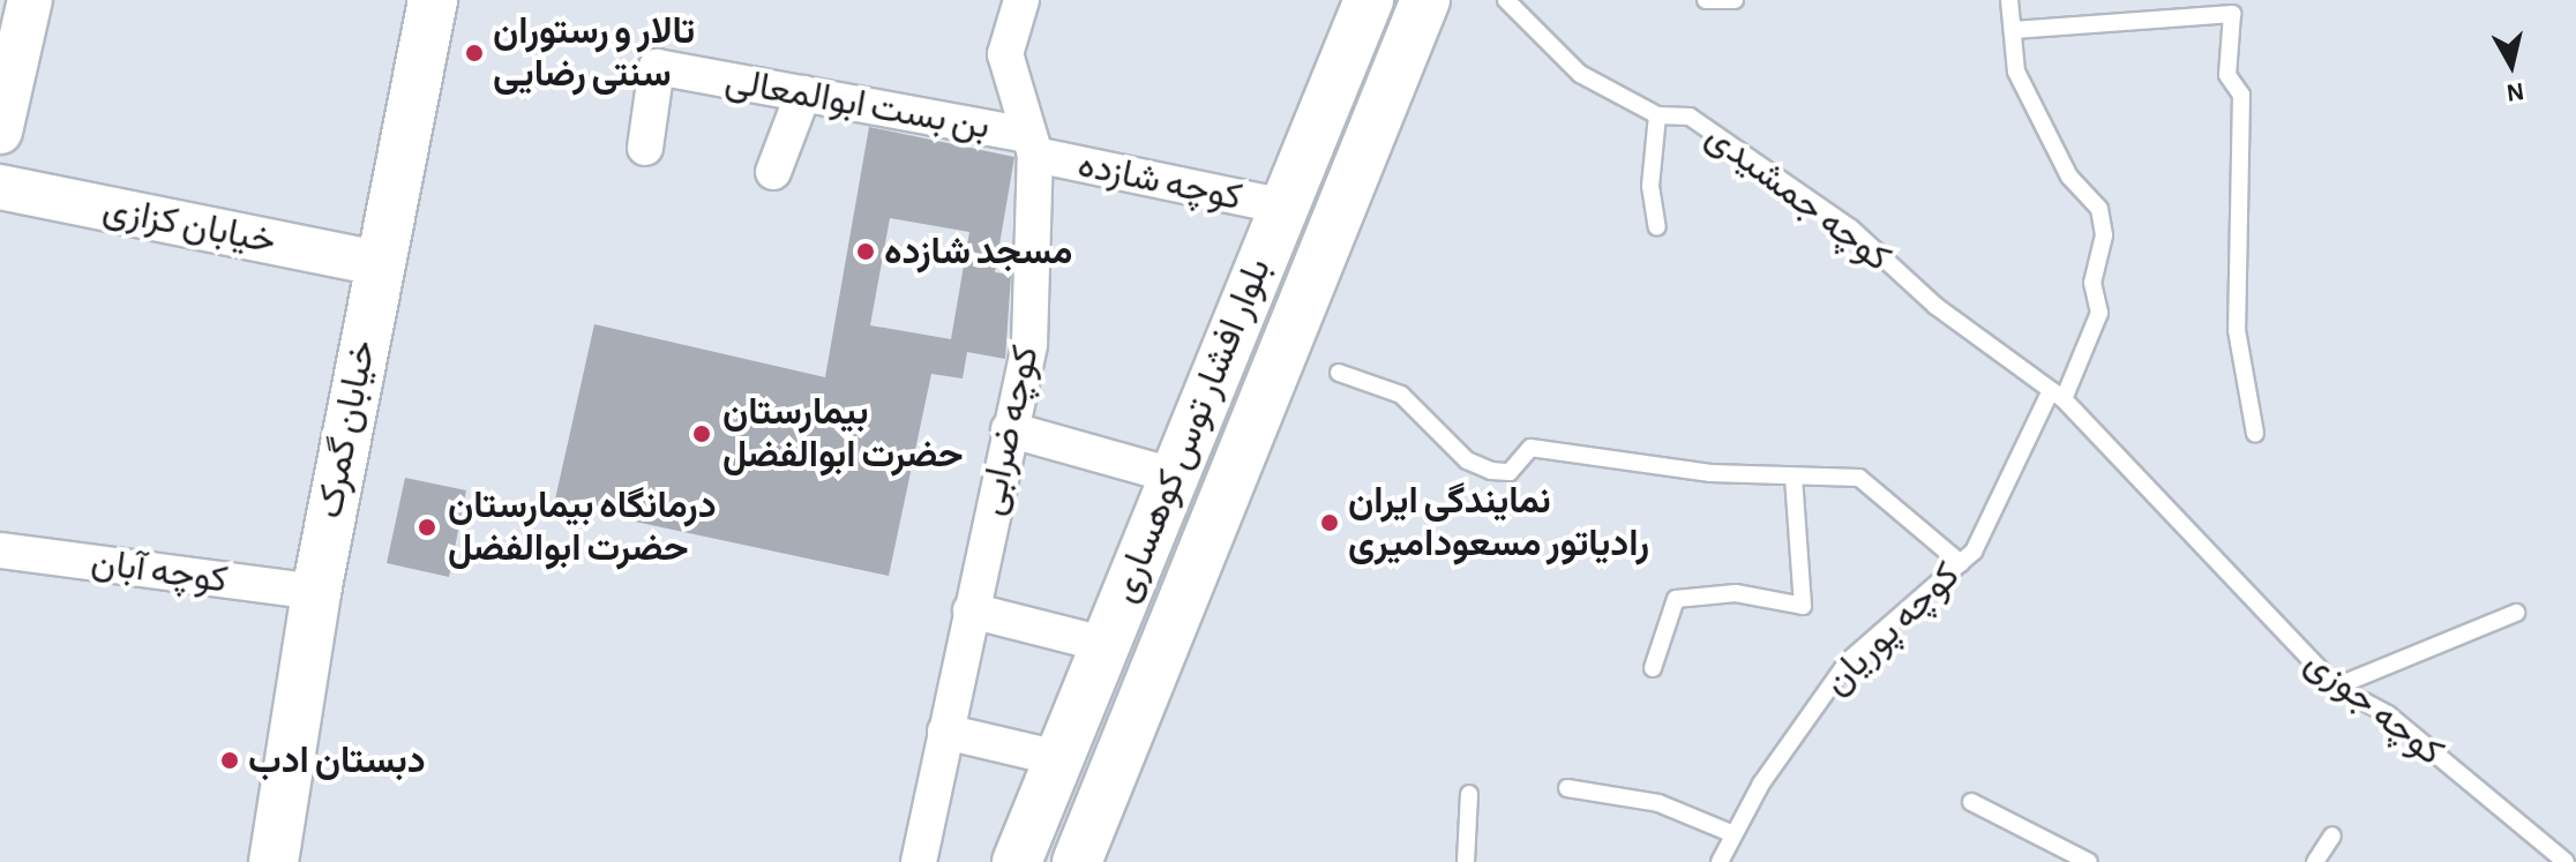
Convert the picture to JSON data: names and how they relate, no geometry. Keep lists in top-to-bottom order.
{
  "streets": {
    "main road": ["خیابان گمرک", "بلوار افشار توس کوهساری"],
    "street": [
      "بن بست ابوالمعالی",
      "کوچه شازده",
      "خیابان کزازی",
      "کوچه ضرابی",
      "کوچه آبان"
    ],
    "lane": ["کوچه جمشیدی", "کوچه پوریان", "کوچه جوزی"]
  },
  "crossings": [
    ["بن بست ابوالمعالی", "کوچه شازده"],
    ["بن بست ابوالمعالی", "کوچه ضرابی"],
    ["کوچه شازده", "کوچه ضرابی"],
    ["کوچه شازده", "بلوار افشار توس کوهساری"],
    ["کوچه جمشیدی", "کوچه پوریان"],
    ["کوچه جمشیدی", "کوچه جوزی"],
    ["خیابان کزازی", "خیابان گمرک"],
    ["خیابان گمرک", "کوچه آبان"]
  ],
  "places": [
    "تالار و رستوران سنتی رضایی",
    "مسجد شازده",
    "بیمارستان حضرت ابوالفضل",
    "نمایندگی ایران رادیاتور مسعودامیری",
    "درمانگاه بیمارستان حضرت ابوالفضل",
    "دبستان ادب"
  ],
  "north": "bottom"
}
